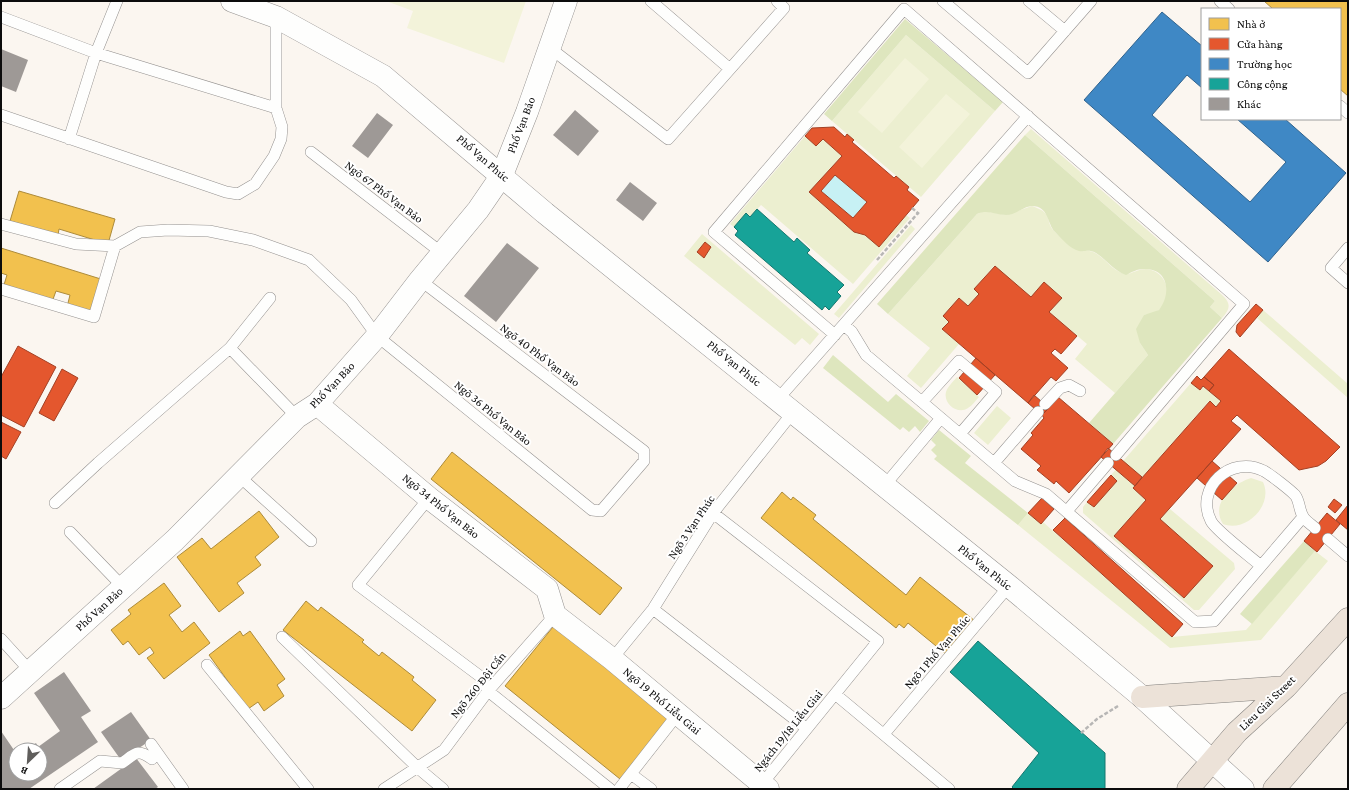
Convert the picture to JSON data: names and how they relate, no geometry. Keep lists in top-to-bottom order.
{
  "streets": {
    "main road": ["Lieu Giai Street"],
    "street": [
      "Phố Vạn Bảo",
      "Phố Vạn Phúc",
      "Ngõ 34 Phố Vạn Bảo",
      "Ngõ 19 Phố Liễu Giai"
    ],
    "lane": [
      "Ngõ 67 Phố Vạn Bảo",
      "Ngõ 40 Phố Vạn Bảo",
      "Ngõ 36 Phố Vạn Bảo",
      "Ngõ 3 Vạn Phúc",
      "Ngõ 1 Phố Vạn Phúc",
      "Ngõ 260 Đội Cấn",
      "Ngách 19/18 Liễu Giai"
    ]
  },
  "crossings": [
    ["Phố Vạn Bảo", "Phố Vạn Phúc"],
    ["Phố Vạn Bảo", "Ngõ 67 Phố Vạn Bảo"],
    ["Phố Vạn Bảo", "Ngõ 40 Phố Vạn Bảo"],
    ["Phố Vạn Bảo", "Ngõ 36 Phố Vạn Bảo"],
    ["Phố Vạn Bảo", "Ngõ 34 Phố Vạn Bảo"],
    ["Phố Vạn Phúc", "Ngõ 3 Vạn Phúc"],
    ["Phố Vạn Phúc", "Ngõ 1 Phố Vạn Phúc"],
    ["Phố Vạn Phúc", "Lieu Giai Street"],
    ["Ngõ 40 Phố Vạn Bảo", "Ngõ 36 Phố Vạn Bảo"],
    ["Ngõ 34 Phố Vạn Bảo", "Ngõ 260 Đội Cấn"],
    ["Ngõ 34 Phố Vạn Bảo", "Ngõ 19 Phố Liễu Giai"],
    ["Ngõ 3 Vạn Phúc", "Ngõ 19 Phố Liễu Giai"],
    ["Ngõ 3 Vạn Phúc", "Ngách 19/18 Liễu Giai"],
    ["Ngõ 260 Đội Cấn", "Ngõ 19 Phố Liễu Giai"],
    ["Ngõ 19 Phố Liễu Giai", "Ngách 19/18 Liễu Giai"]
  ],
  "legend": [
    "Nhà ở",
    "Cửa hàng",
    "Trường học",
    "Công cộng",
    "Khác"
  ],
  "north": "bottom left"
}
